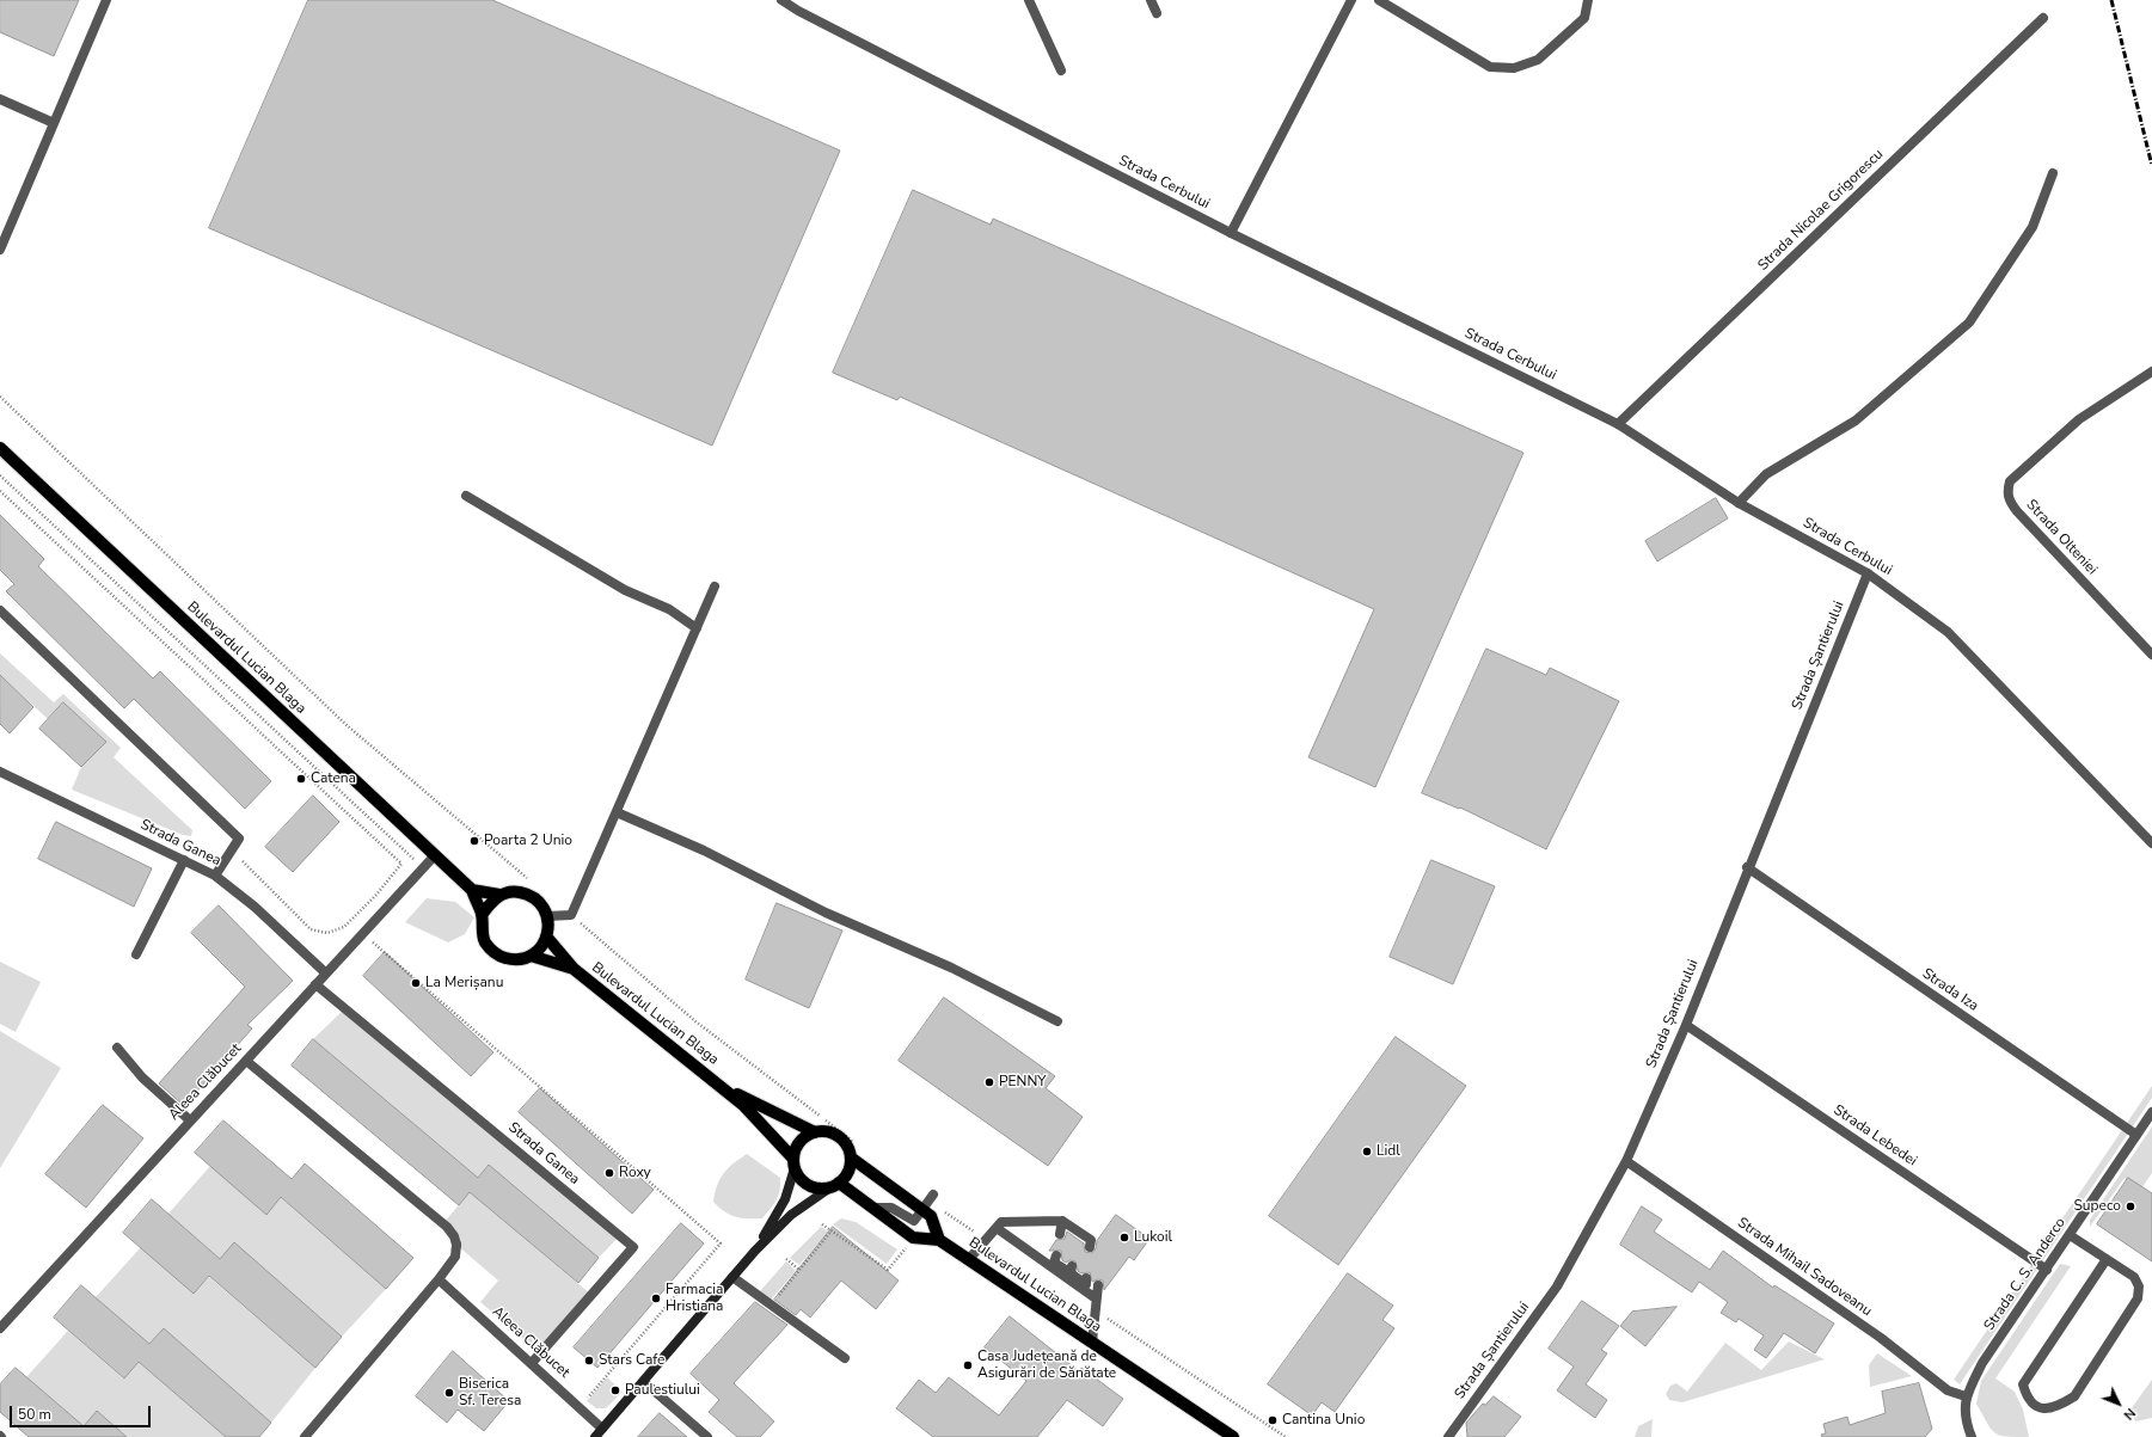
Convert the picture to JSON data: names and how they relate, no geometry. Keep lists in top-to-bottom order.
{
  "streets": {
    "main road": ["Bulevardul Lucian Blaga"],
    "street": [
      "Strada Cerbului",
      "Strada Nicolae Grigorescu",
      "Strada Olteniei",
      "Strada Șantierului",
      "Strada Ganea",
      "Strada Iza",
      "Aleea Clăbucet",
      "Strada Lebedei",
      "Strada Mihail Sadoveanu",
      "Strada C. S. Anderco"
    ]
  },
  "crossings": [
    ["Strada Cerbului", "Strada Nicolae Grigorescu"],
    ["Strada Cerbului", "Strada Șantierului"],
    ["Strada Șantierului", "Strada Iza"],
    ["Strada Șantierului", "Strada Lebedei"],
    ["Strada Șantierului", "Strada Mihail Sadoveanu"],
    ["Bulevardul Lucian Blaga", "Aleea Clăbucet"],
    ["Strada Ganea", "Aleea Clăbucet"],
    ["Strada Iza", "Strada C. S. Anderco"],
    ["Strada Lebedei", "Strada C. S. Anderco"],
    ["Strada Mihail Sadoveanu", "Strada C. S. Anderco"]
  ],
  "places": [
    "Catena",
    "Poarta 2 Unio",
    "La Merișanu",
    "PENNY",
    "Lidl",
    "Roxy",
    "Supeco",
    "Lukoil",
    "Farmacia Hristiana",
    "Stars Cafe",
    "Casa Județeană de Asigurări de Sănătate",
    "Paulestiului",
    "Biserica Sf. Teresa",
    "Cantina Unio"
  ],
  "scale_bar": "50 m",
  "north": "bottom right"
}
